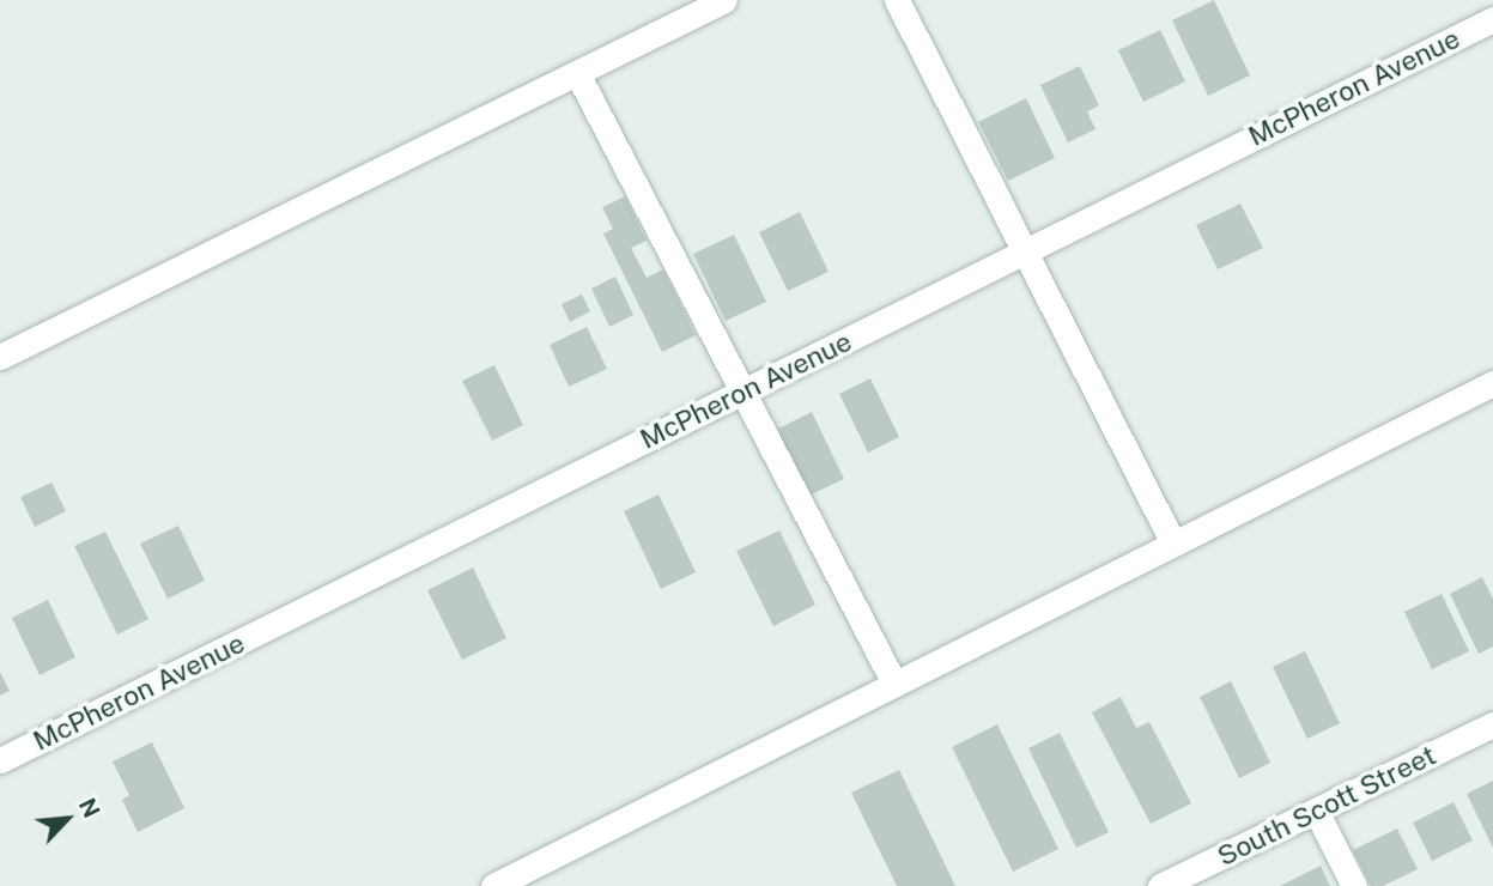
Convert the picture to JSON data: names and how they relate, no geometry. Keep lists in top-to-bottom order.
{
  "streets": {
    "street": ["McPheron Avenue", "South Scott Street"]
  },
  "north": "top right"
}
